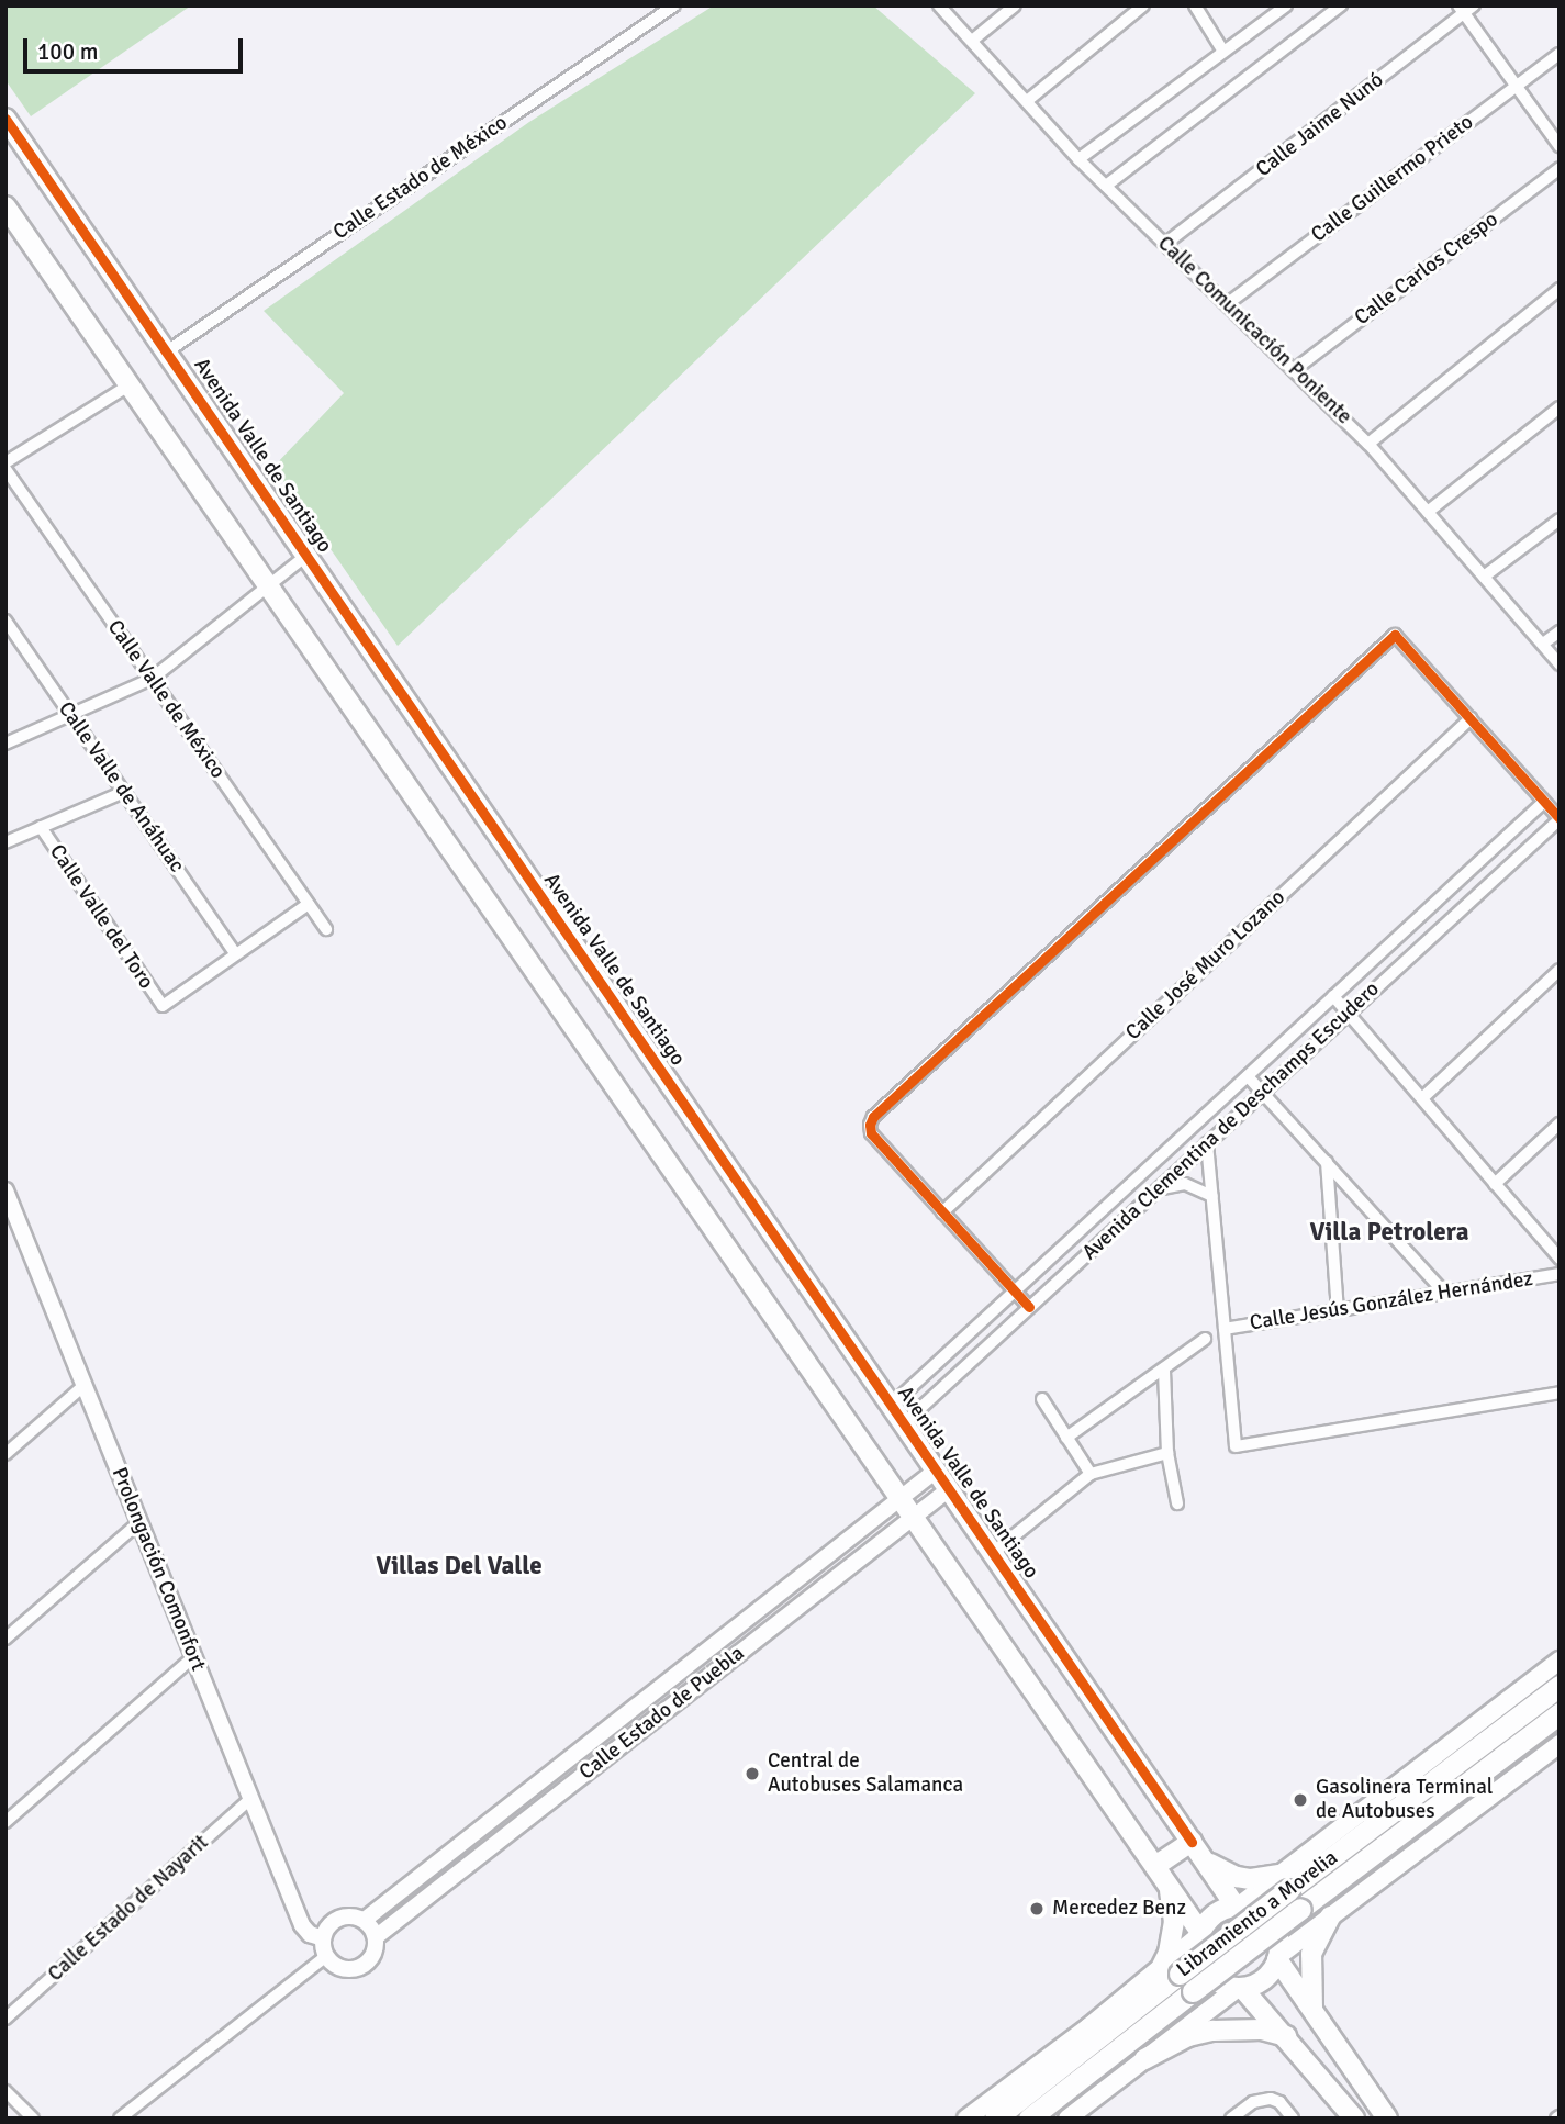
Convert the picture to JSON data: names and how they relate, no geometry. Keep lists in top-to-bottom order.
{
  "streets": {
    "highway": ["Libramiento a Morelia"],
    "main road": ["Avenida Valle de Santiago"],
    "street": [
      "Calle Jaime Nunó",
      "Calle Estado de México",
      "Calle Guillermo Prieto",
      "Calle Carlos Crespo",
      "Calle Comunicación Poniente",
      "Calle Valle de México",
      "Calle Valle de Anáhuac",
      "Calle Valle del Toro",
      "Calle José Muro Lozano",
      "Avenida Clementina de Deschamps Escudero",
      "Calle Jesús González Hernández",
      "Prolongación Comonfort",
      "Calle Estado de Puebla",
      "Calle Estado de Nayarit"
    ]
  },
  "crossings": [
    ["Calle Jaime Nunó", "Calle Comunicación Poniente"],
    ["Calle Estado de México", "Avenida Valle de Santiago"],
    ["Calle Guillermo Prieto", "Calle Comunicación Poniente"],
    ["Calle Carlos Crespo", "Calle Comunicación Poniente"],
    ["Avenida Valle de Santiago", "Avenida Clementina de Deschamps Escudero"],
    ["Avenida Valle de Santiago", "Calle Estado de Puebla"],
    ["Calle Valle de Anáhuac", "Calle Valle del Toro"],
    ["Prolongación Comonfort", "Calle Estado de Puebla"],
    ["Prolongación Comonfort", "Calle Estado de Nayarit"]
  ],
  "districts": ["Villa Petrolera", "Villas Del Valle"],
  "places": ["Central de Autobuses Salamanca", "Gasolinera Terminal de Autobuses", "Mercedez Benz"],
  "scale_bar": "100 m"
}
